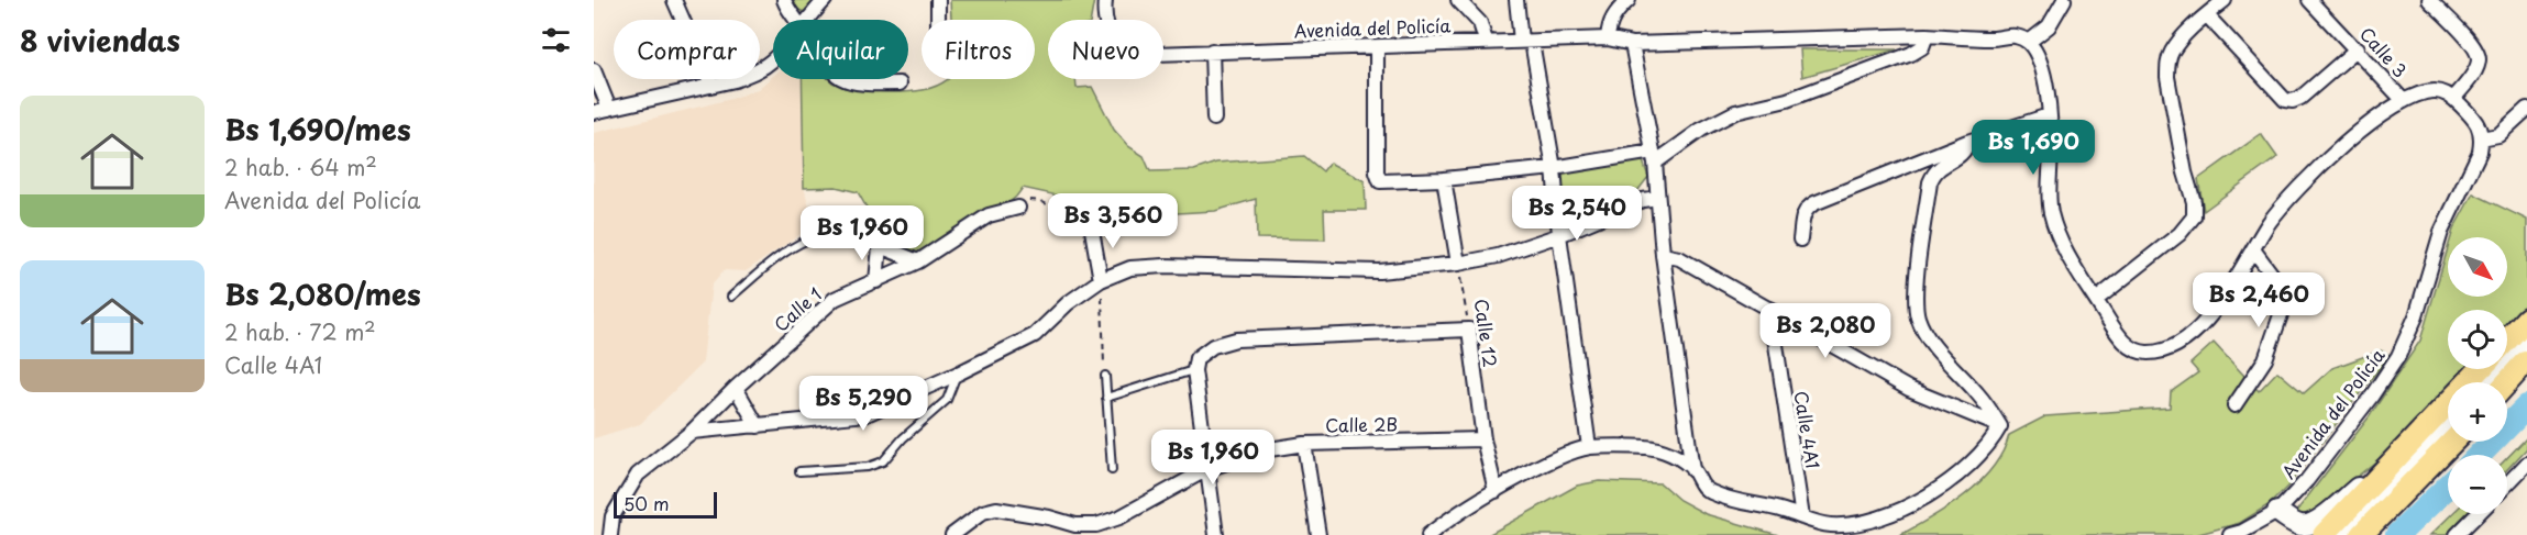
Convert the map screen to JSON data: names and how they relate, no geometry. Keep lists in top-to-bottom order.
{
  "streets": {
    "street": [
      "Avenida del Policía",
      "Calle 3",
      "Calle 1",
      "Calle 12",
      "Calle 2B",
      "Calle 4A1"
    ]
  },
  "crossings": [
    ["Calle 12", "Calle 2B"]
  ],
  "scale_bar": "50 m",
  "north": "bottom right",
  "page": {
    "heading": "8 viviendas",
    "chip": [
      "Comprar",
      "Alquilar",
      "Filtros",
      "Nuevo"
    ],
    "list": [
      {
        "name": "Bs 1,690/mes",
        "note": "2 hab. · 64 m² · Avenida del Policía"
      },
      {
        "name": "Bs 2,080/mes",
        "note": "2 hab. · 72 m² · Calle 4A1"
      }
    ],
    "price": [
      "Bs 1,690",
      "Bs 2,540",
      "Bs 3,560",
      "Bs 1,960",
      "Bs 2,460",
      "Bs 2,080",
      "Bs 5,290",
      "Bs 1,960"
    ],
    "map_buttons": ["+", "−"],
    "scale": "50 m"
  }
}
